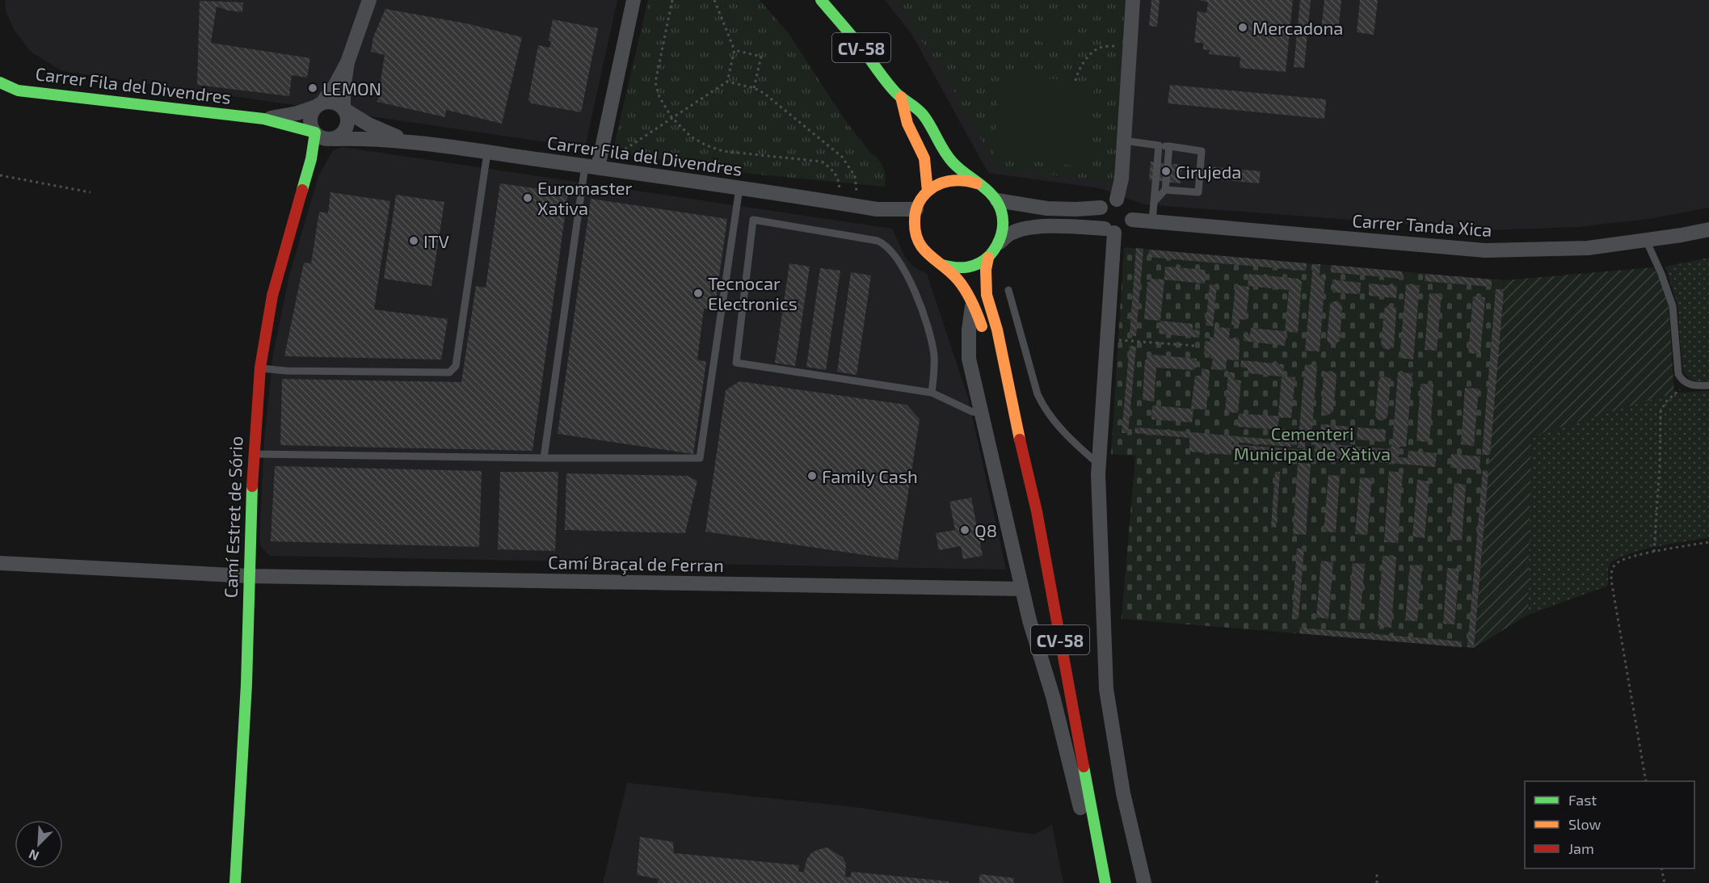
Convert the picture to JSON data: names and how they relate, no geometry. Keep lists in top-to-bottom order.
{
  "streets": {
    "main road": ["CV-58", "Carrer Fila del Divendres", "Camí Estret de Sório"],
    "street": ["Carrer Tanda Xica", "Camí Braçal de Ferran"]
  },
  "crossings": [
    ["CV-58", "Carrer Fila del Divendres"],
    ["Carrer Fila del Divendres", "Camí Estret de Sório"],
    ["Camí Estret de Sório", "Camí Braçal de Ferran"]
  ],
  "parks": ["Cementeri Municipal de Xàtiva"],
  "places": [
    "Mercadona",
    "LEMON",
    "Cirujeda",
    "Euromaster Xativa",
    "ITV",
    "Tecnocar Electronics",
    "Family Cash",
    "Q8"
  ],
  "legend": ["Fast", "Slow", "Jam"],
  "north": "bottom left"
}
